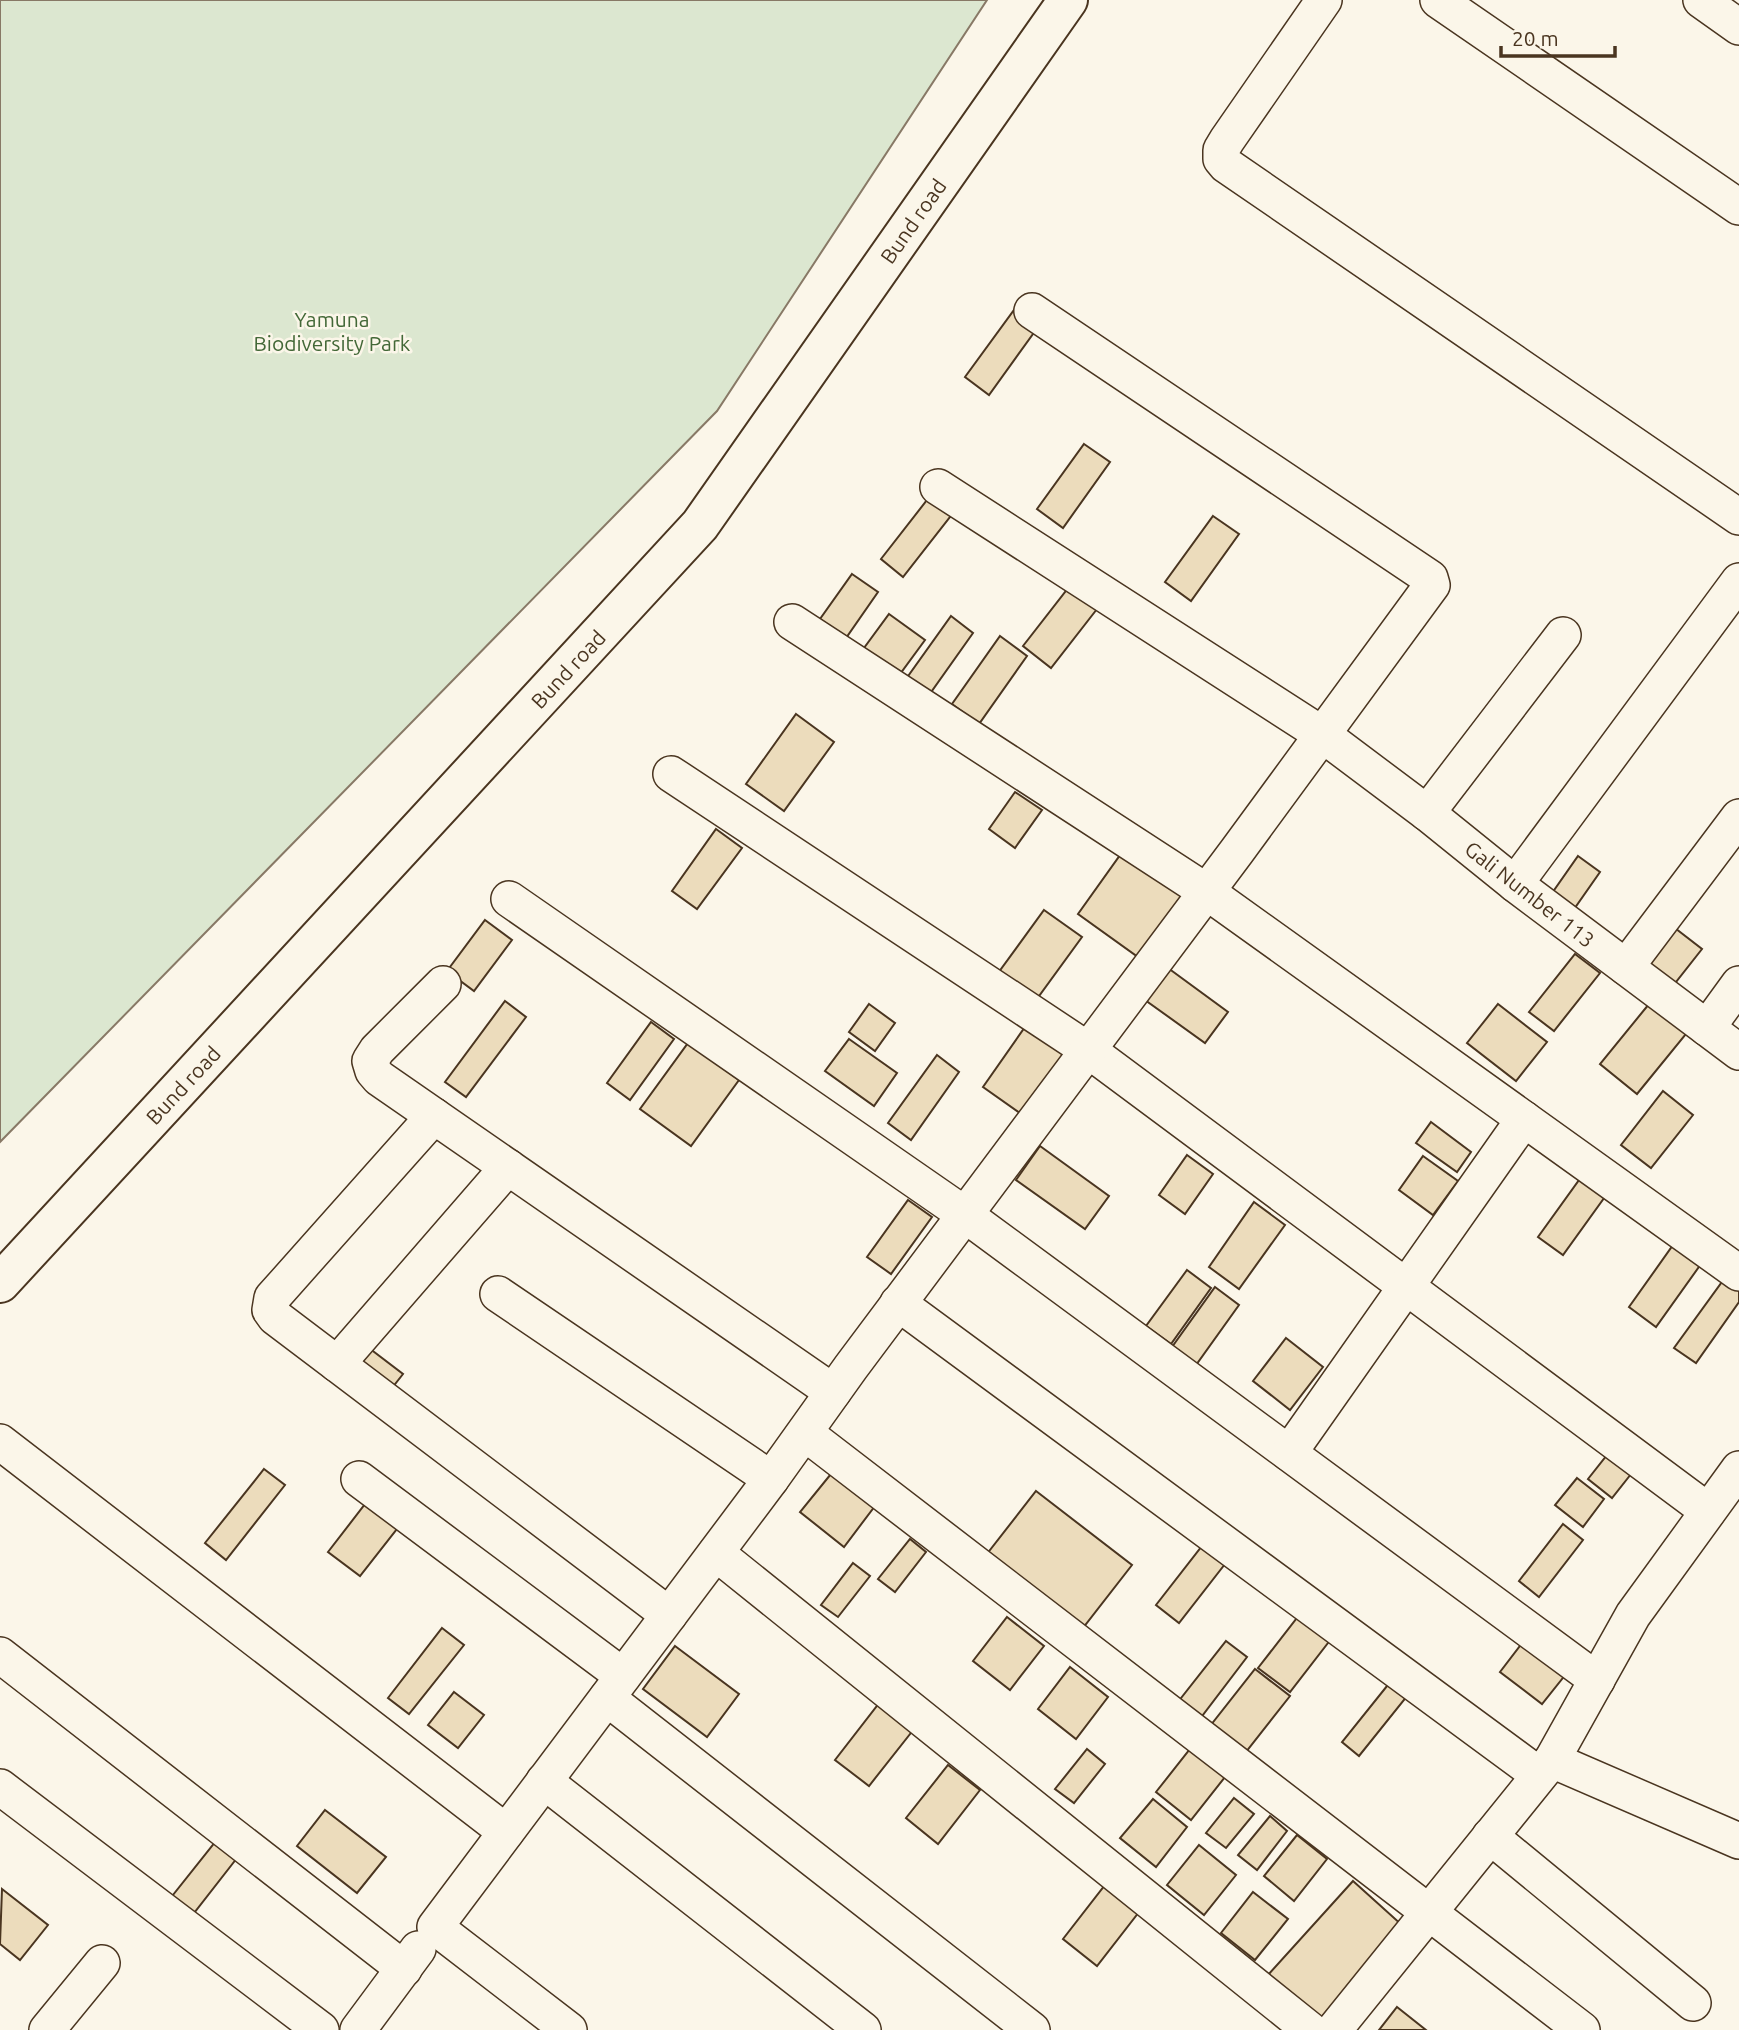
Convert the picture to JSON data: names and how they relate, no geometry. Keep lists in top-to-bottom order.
{
  "streets": {
    "street": ["Bund road", "Gali Number 113"]
  },
  "parks": ["Yamuna Biodiversity Park"],
  "scale_bar": "20 m"
}
